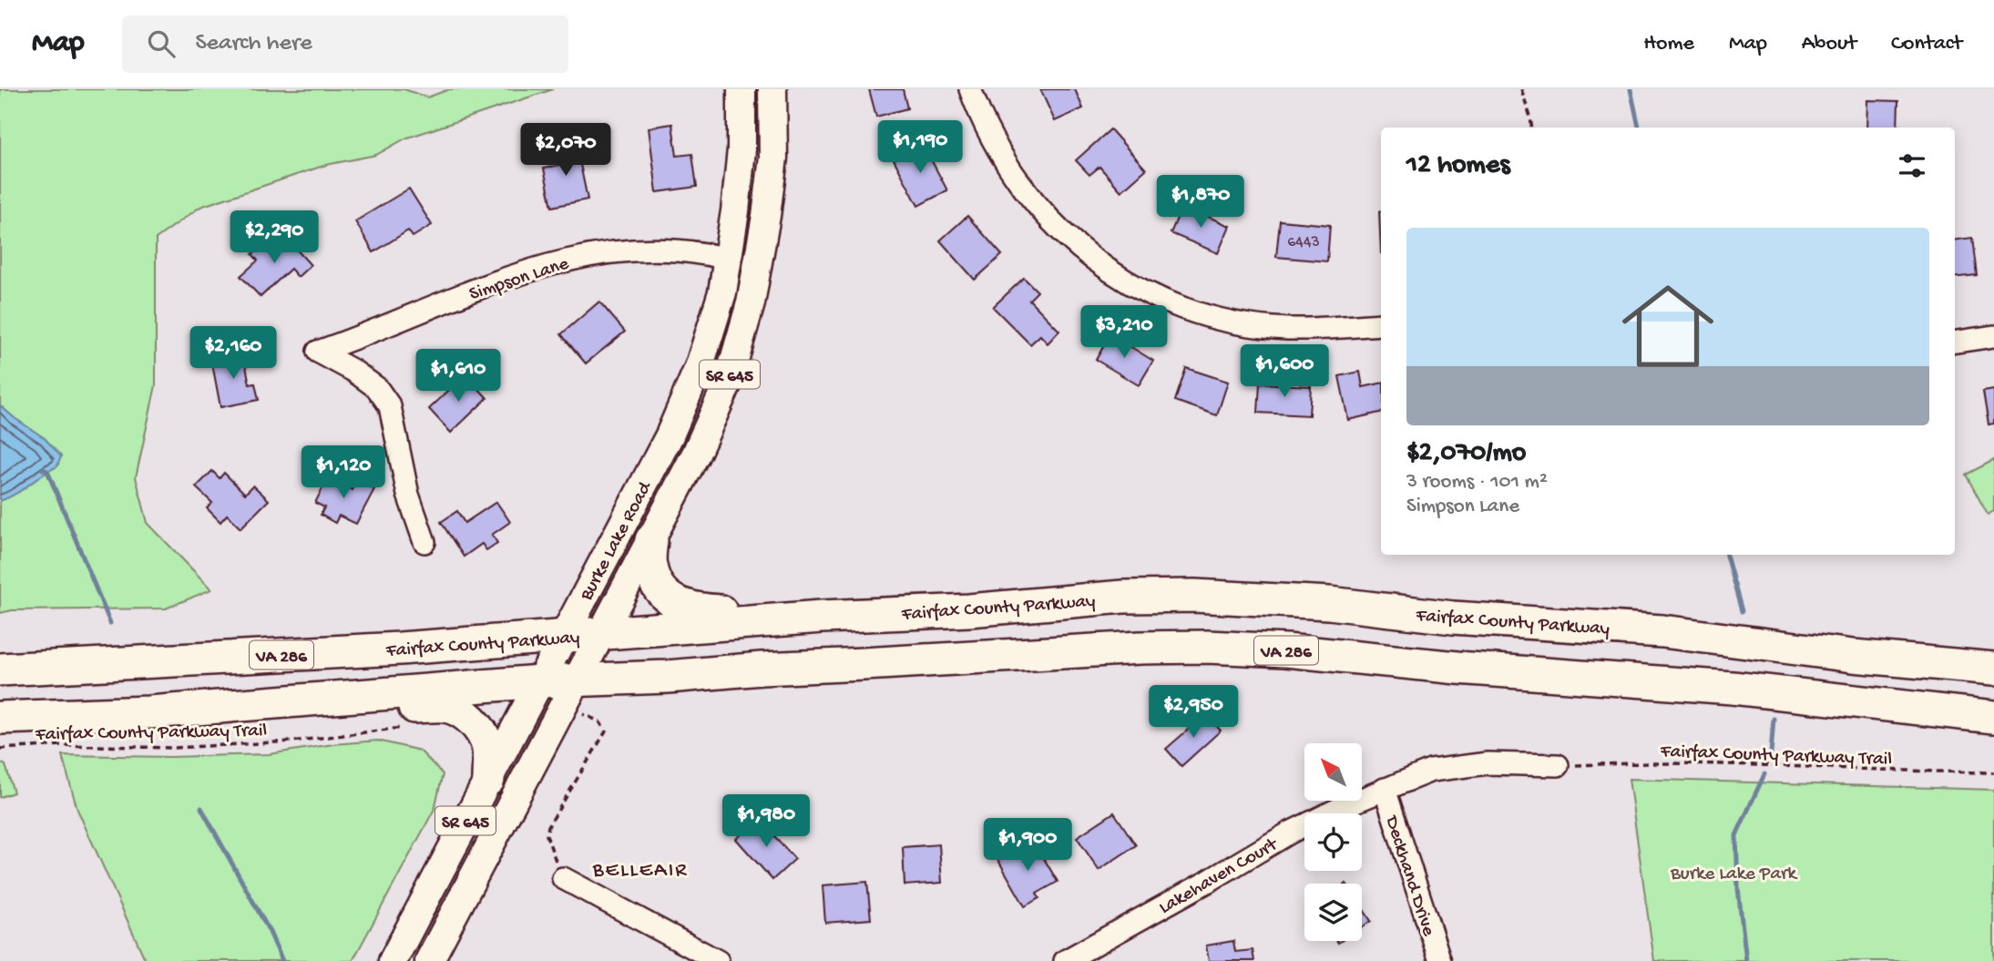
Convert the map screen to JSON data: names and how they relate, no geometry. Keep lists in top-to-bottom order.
{
  "streets": {
    "highway": ["Fairfax County Parkway", "VA 286"],
    "main road": ["SR 645", "Burke Lake Road"],
    "street": ["Simpson Lane", "Lakehaven Court", "Deckhand Drive"],
    "path": ["Fairfax County Parkway Trail"]
  },
  "crossings": [
    ["Simpson Lane", "Burke Lake Road"],
    ["Burke Lake Road", "Fairfax County Parkway"],
    ["Burke Lake Road", "VA 286"],
    ["Fairfax County Parkway Trail", "Lakehaven Court"],
    ["Lakehaven Court", "Deckhand Drive"]
  ],
  "districts": ["BELLEAIR"],
  "parks": ["Burke Lake Park"],
  "house_numbers": ["6443"],
  "north": "top left",
  "page": {
    "header": "Map",
    "search": "Search here",
    "nav": [
      "Home",
      "Map",
      "About",
      "Contact"
    ],
    "price": [
      "$1,190",
      "$2,070",
      "$1,870",
      "$2,290",
      "$3,210",
      "$2,160",
      "$1,600",
      "$1,610",
      "$1,120",
      "$2,950",
      "$1,980",
      "$1,900"
    ],
    "heading": "12 homes",
    "list": [
      {
        "name": "$2,070/mo",
        "note": "3 rooms · 101 m² · Simpson Lane"
      }
    ]
  }
}
